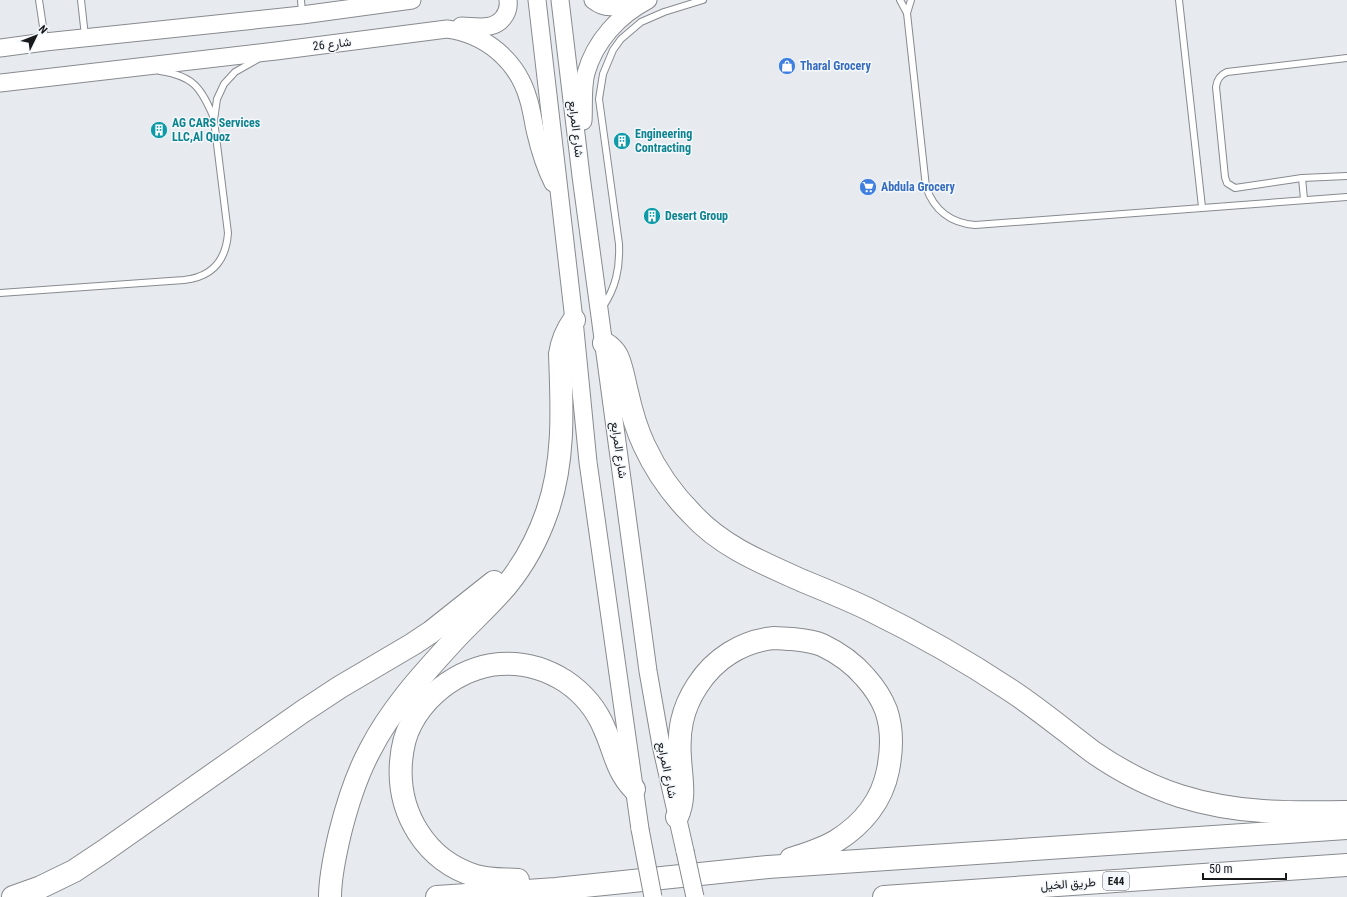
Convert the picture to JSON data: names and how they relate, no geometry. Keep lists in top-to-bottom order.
{
  "streets": {
    "highway": ["E44", "طريق الخيل"],
    "main road": ["شارع 26", "شارع المرابع"]
  },
  "crossings": [
    ["شارع 26", "شارع المرابع"]
  ],
  "places": {
    "shop": ["Tharal Grocery"],
    "building": ["AG CARS Services LLC,Al Quoz", "Engineering Contracting", "Desert Group"],
    "supermarket": ["Abdula Grocery"]
  },
  "scale_bar": "50 m",
  "north": "top right"
}
